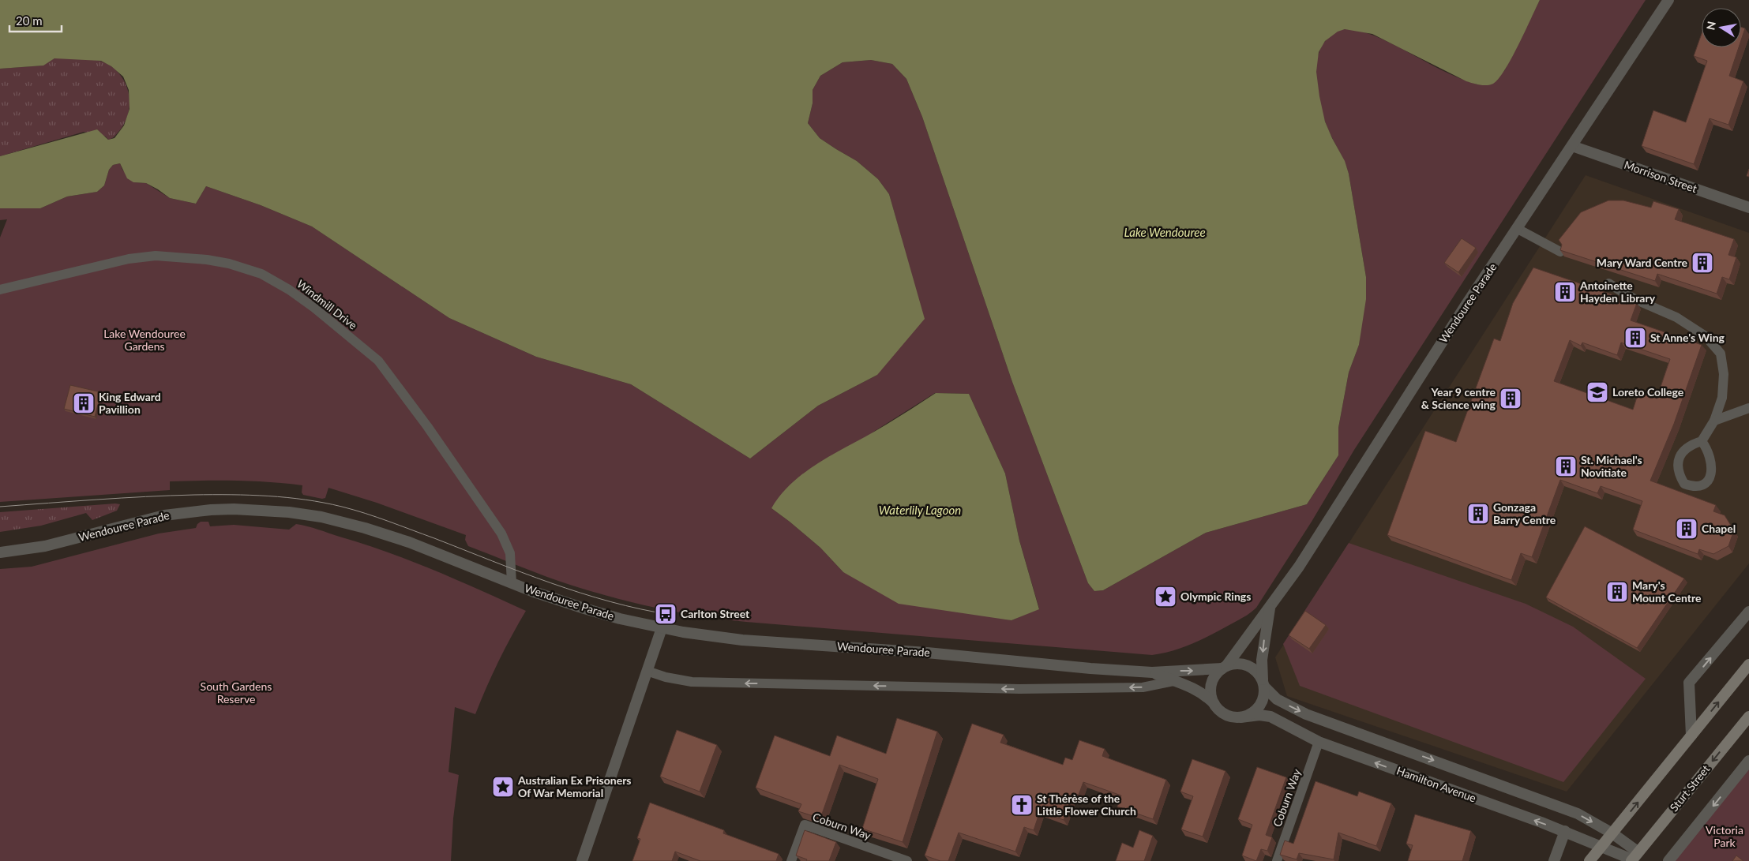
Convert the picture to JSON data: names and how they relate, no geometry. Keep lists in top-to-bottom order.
{
  "streets": {
    "main road": ["Sturt Street"],
    "street": ["Morrison Street", "Wendouree Parade", "Hamilton Avenue"],
    "lane": ["Windmill Drive", "Coburn Way"]
  },
  "crossings": [
    ["Morrison Street", "Wendouree Parade"],
    ["Wendouree Parade", "Windmill Drive"],
    ["Wendouree Parade", "Hamilton Avenue"],
    ["Hamilton Avenue", "Sturt Street"],
    ["Hamilton Avenue", "Coburn Way"]
  ],
  "water": ["Lake Wendouree", "Waterlily Lagoon"],
  "parks": ["Lake Wendouree Gardens", "South Gardens Reserve", "Victoria Park"],
  "places": {
    "building": [
      "Mary Ward Centre",
      "Antoinette Hayden Library",
      "St Anne's Wing",
      "Year 9 centre & Science wing",
      "King Edward Pavillion",
      "St. Michael's Novitiate",
      "Gonzaga Barry Centre",
      "Chapel",
      "Mary's Mount Centre"
    ],
    "school or university": ["Loreto College"],
    "place": ["Olympic Rings", "Australian Ex Prisoners Of War Memorial"],
    "bus stop": ["Carlton Street"],
    "church": ["St Thérèse of the Little Flower Church"]
  },
  "scale_bar": "20 m",
  "north": "left"
}
